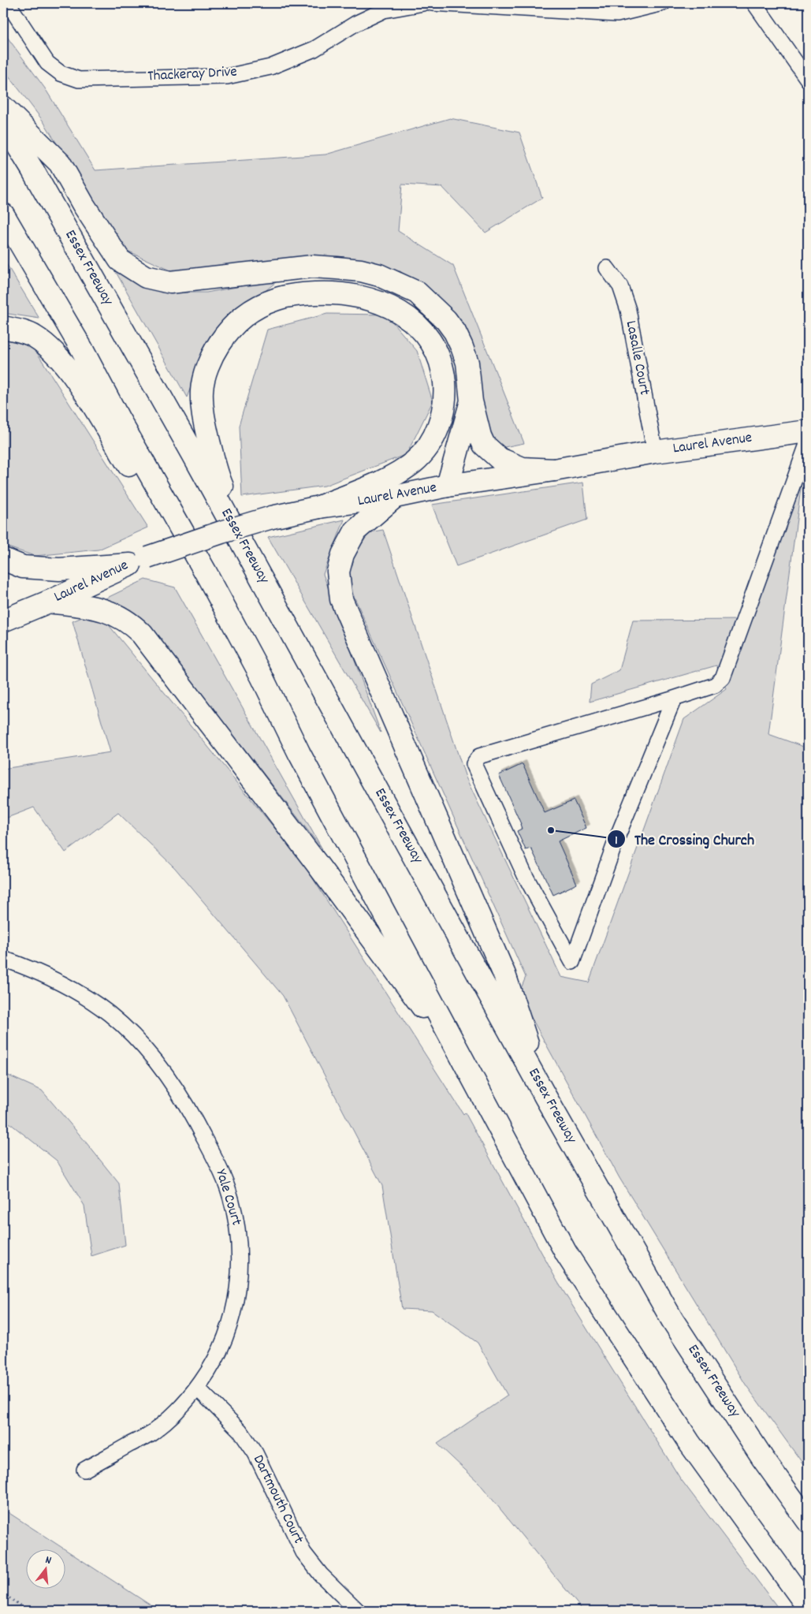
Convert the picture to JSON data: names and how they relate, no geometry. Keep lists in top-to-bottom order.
{
  "streets": {
    "main road": ["Essex Freeway", "Laurel Avenue"],
    "street": [
      "Thackeray Drive",
      "Lasalle Court",
      "Yale Court",
      "Dartmouth Court"
    ]
  },
  "crossings": [
    ["Lasalle Court", "Laurel Avenue"],
    ["Yale Court", "Dartmouth Court"]
  ],
  "places": ["The Crossing Church"],
  "north": "top"
}
